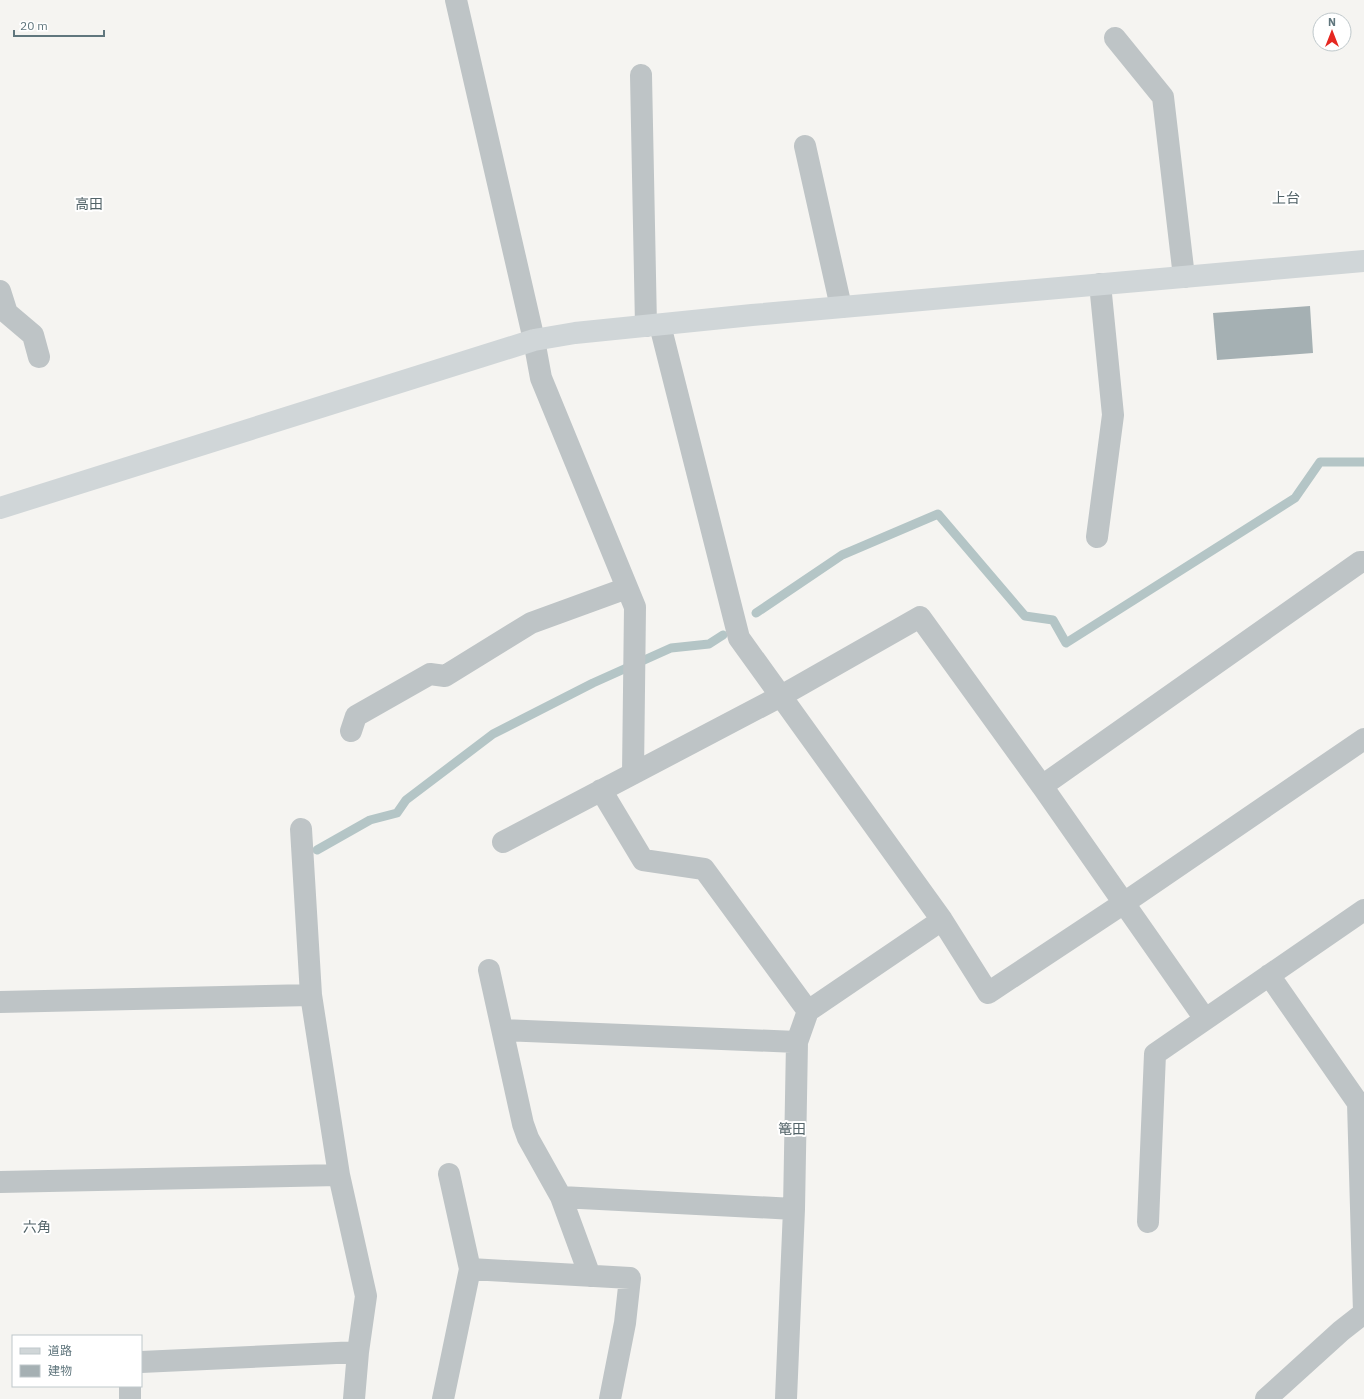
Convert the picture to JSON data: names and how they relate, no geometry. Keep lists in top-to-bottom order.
{
  "districts": [
    "上台",
    "高田",
    "篭田",
    "六角"
  ],
  "legend": ["道路", "建物"],
  "scale_bar": "20 m",
  "north": "top"
}
